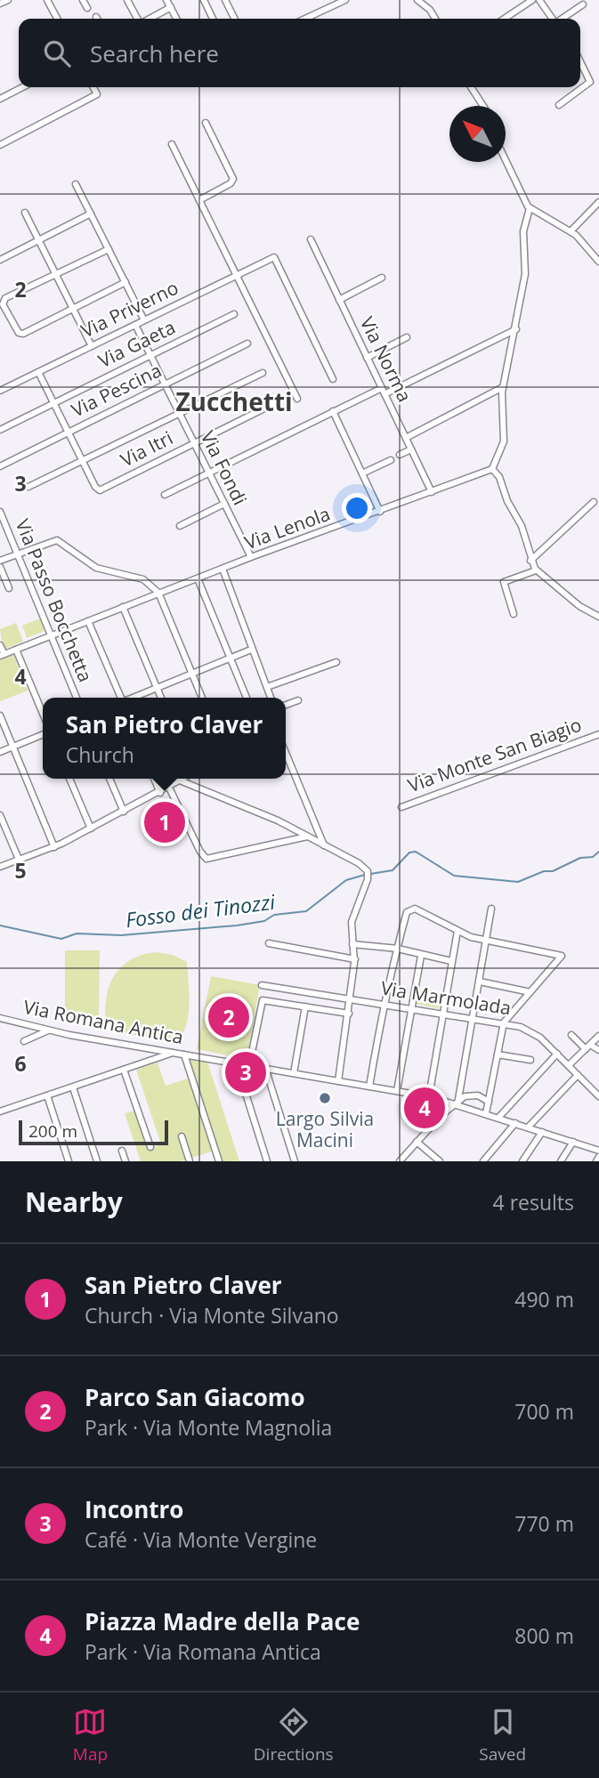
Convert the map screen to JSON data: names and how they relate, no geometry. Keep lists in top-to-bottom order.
{
  "streets": {
    "street": [
      "Via Priverno",
      "Via Gaeta",
      "Via Norma",
      "Via Pescina",
      "Via Itri",
      "Via Fondi",
      "Via Lenola",
      "Via Passo Bocchetta",
      "Via Monte San Biagio",
      "Via Marmolada",
      "Via Romana Antica"
    ]
  },
  "crossings": [
    ["Via Priverno", "Via Fondi"],
    ["Via Gaeta", "Via Fondi"],
    ["Via Norma", "Via Lenola"],
    ["Via Pescina", "Via Fondi"],
    ["Via Itri", "Via Fondi"],
    ["Via Fondi", "Via Lenola"],
    ["Via Lenola", "Via Passo Bocchetta"]
  ],
  "districts": ["Zucchetti"],
  "water": ["Fosso dei Tinozzi"],
  "places": ["Largo Silvia Macini"],
  "scale_bar": "200 m",
  "north": "top left",
  "page": {
    "search": "Search here",
    "popup": ["San Pietro Claver", "Church"],
    "pins": [
      "1",
      "2",
      "3",
      "4"
    ],
    "scale": "200 m",
    "heading": ["Nearby", "4 results"],
    "list": [
      {
        "mark": "1",
        "name": "San Pietro Claver",
        "note": "Church · Via Monte Silvano",
        "value": "490 m"
      },
      {
        "mark": "2",
        "name": "Parco San Giacomo",
        "note": "Park · Via Monte Magnolia",
        "value": "700 m"
      },
      {
        "mark": "3",
        "name": "Incontro",
        "note": "Café · Via Monte Vergine",
        "value": "770 m"
      },
      {
        "mark": "4",
        "name": "Piazza Madre della Pace",
        "note": "Park · Via Romana Antica",
        "value": "800 m"
      }
    ],
    "nav": ["Map", "Directions", "Saved"]
  },
  "grid": {
    "rows": [
      "2",
      "3",
      "4",
      "5",
      "6"
    ]
  }
}
